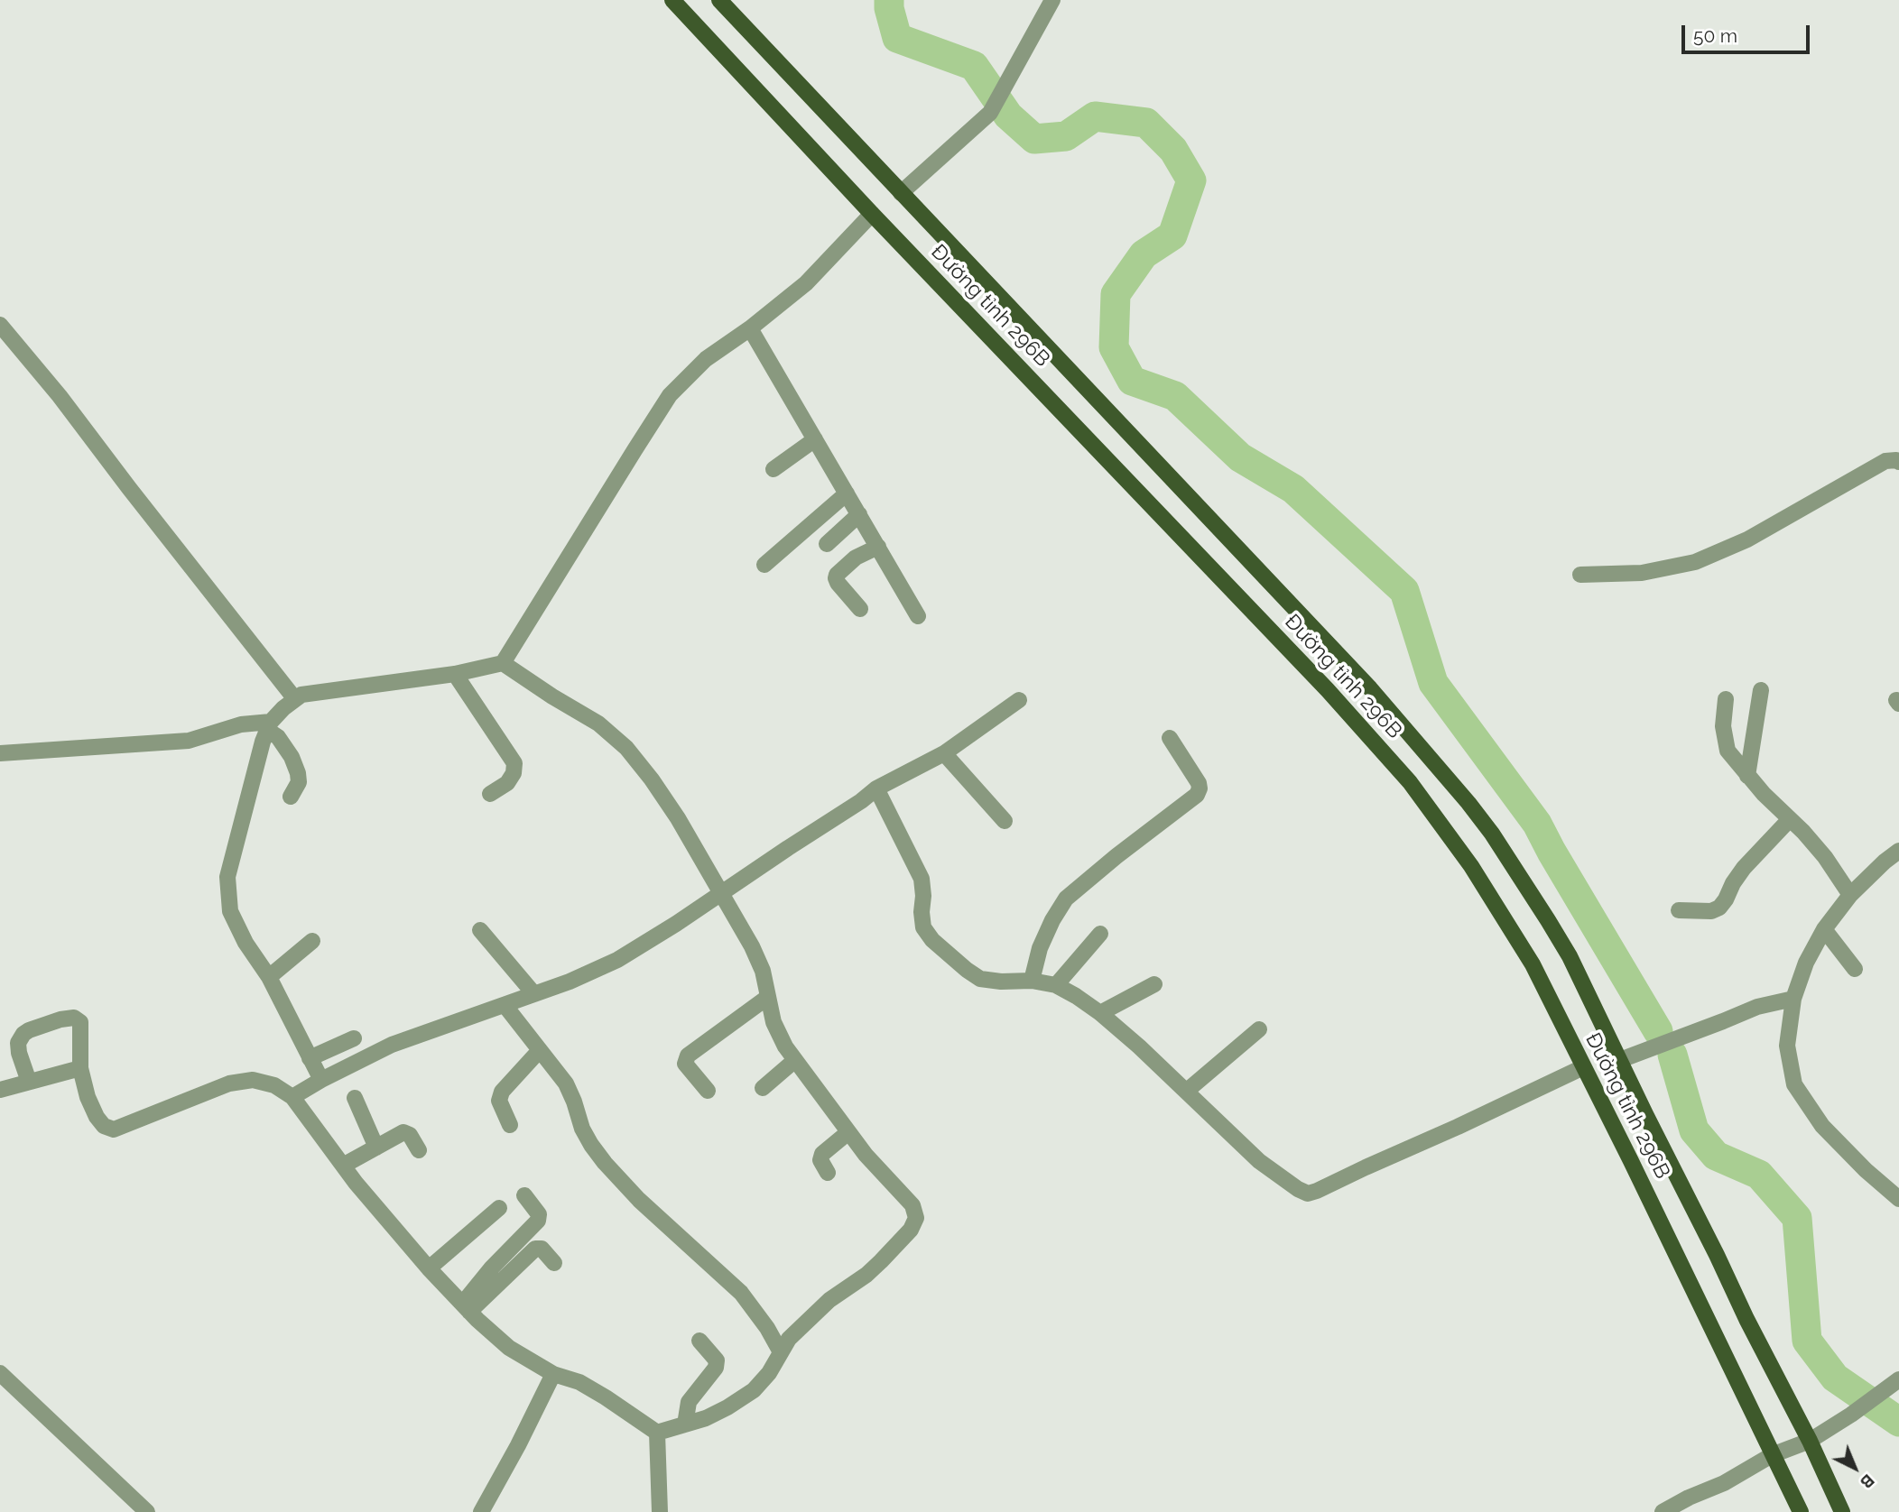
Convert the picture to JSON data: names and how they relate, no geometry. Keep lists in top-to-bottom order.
{
  "streets": {
    "main road": ["Đường tỉnh 296B"]
  },
  "scale_bar": "50 m",
  "north": "bottom right"
}
